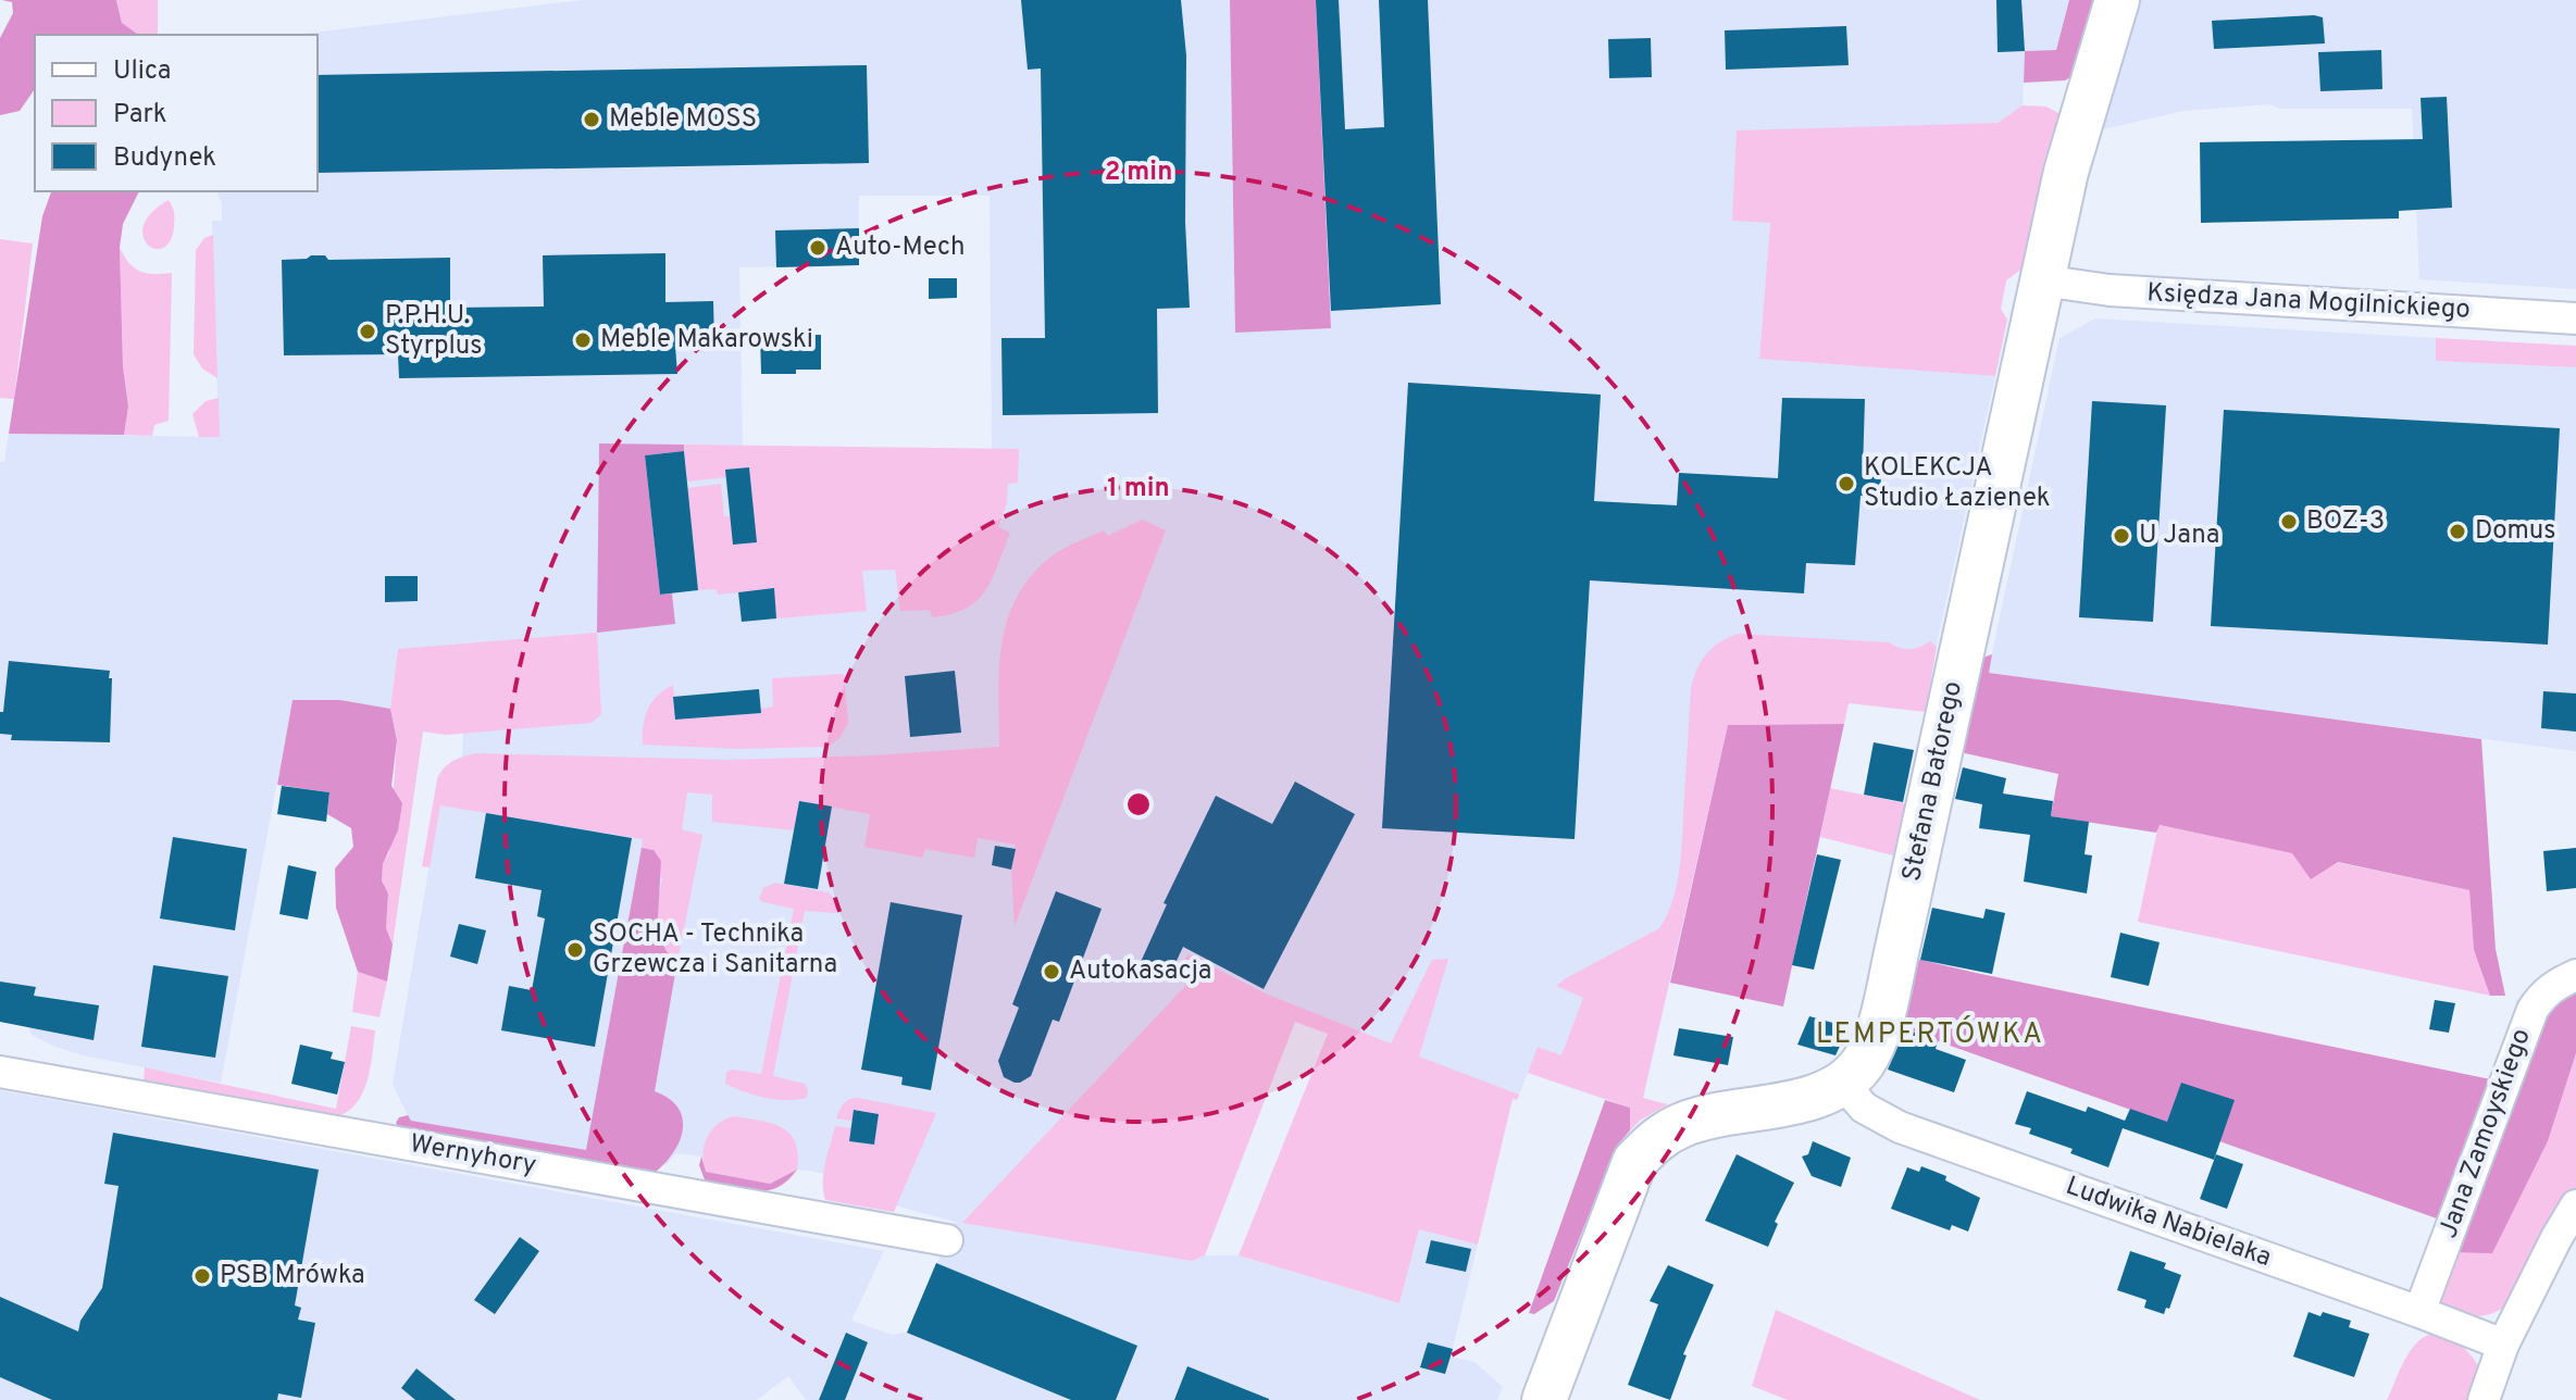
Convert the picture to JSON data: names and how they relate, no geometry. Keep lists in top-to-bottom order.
{
  "streets": {
    "street": [
      "Księdza Jana Mogilnickiego",
      "Stefana Batorego",
      "Jana Zamoyskiego",
      "Wernyhory",
      "Ludwika Nabielaka"
    ]
  },
  "crossings": [
    ["Księdza Jana Mogilnickiego", "Stefana Batorego"],
    ["Stefana Batorego", "Ludwika Nabielaka"],
    ["Jana Zamoyskiego", "Ludwika Nabielaka"]
  ],
  "districts": ["LEMPERTÓWKA"],
  "places": [
    "Meble MOSS",
    "Auto-Mech",
    "P.P.H.U. Styrplus",
    "Meble Makarowski",
    "KOLEKCJA Studio Łazienek",
    "BOZ-3",
    "Domus",
    "U Jana",
    "SOCHA - Technika Grzewcza i Sanitarna",
    "Autokasacja",
    "PSB Mrówka"
  ],
  "legend": ["Ulica", "Park", "Budynek"],
  "rings": ["2 min", "1 min"]
}
